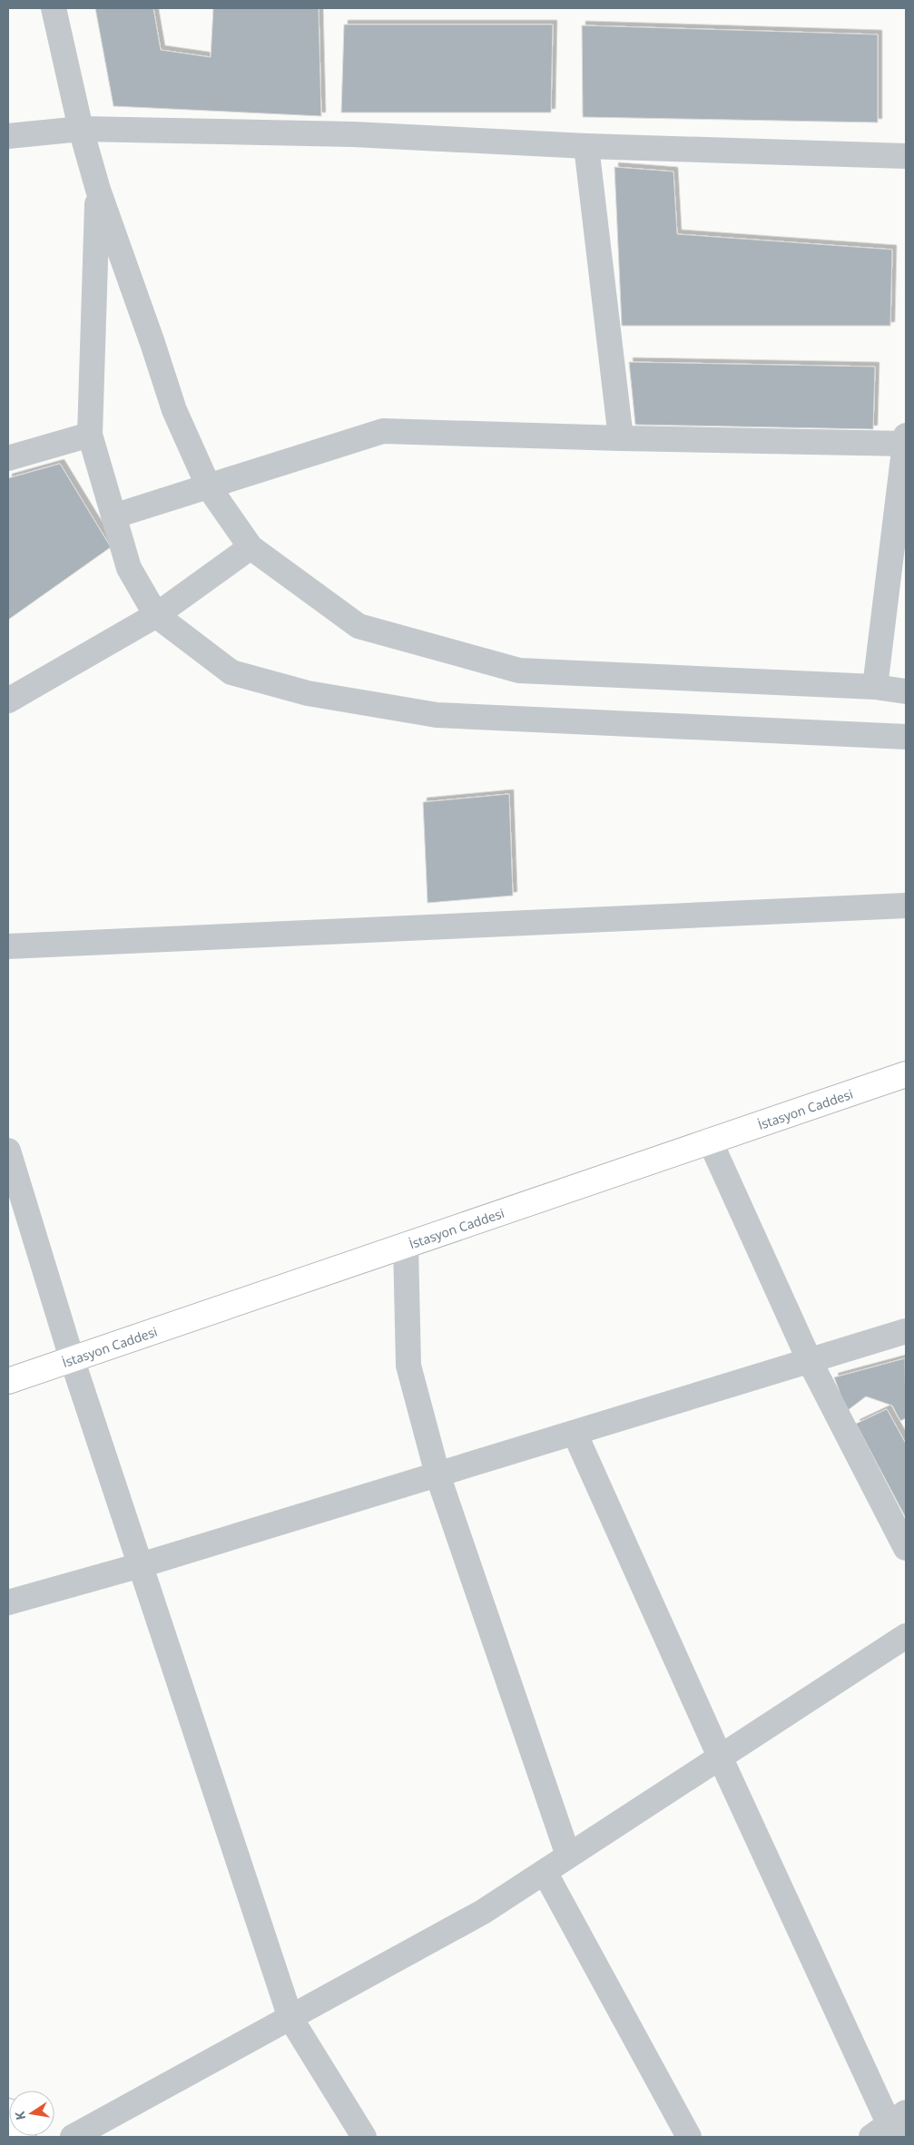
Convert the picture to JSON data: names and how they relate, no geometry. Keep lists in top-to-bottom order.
{
  "streets": {
    "main road": ["İstasyon Caddesi"]
  },
  "north": "left"
}
